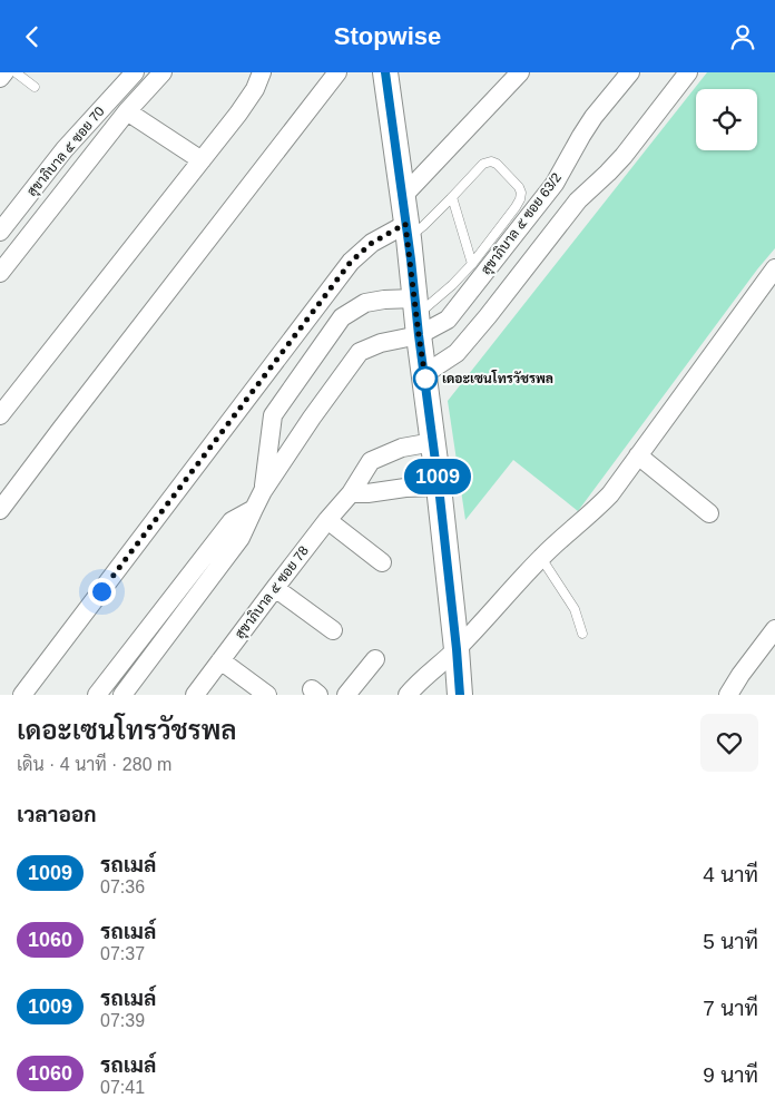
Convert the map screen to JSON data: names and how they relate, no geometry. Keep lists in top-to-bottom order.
{
  "streets": {
    "street": ["สุขาภิบาล ๕ ซอย 70", "สุขาภิบาล ๕ ซอย 63/2", "สุขาภิบาล ๕ ซอย 78"]
  },
  "places": ["เดอะเซนโทรวัชรพล"],
  "lines": ["bus line 1009"],
  "page": {
    "header": "Stopwise",
    "on_map": "1009",
    "heading": [
      ["เดอะเซนโทรวัชรพล", "เดิน · 4 นาที · 280 m"],
      "เวลาออก"
    ],
    "list": [
      {
        "mark": "1009",
        "name": "รถเมล์",
        "note": "07:36",
        "value": "4 นาที"
      },
      {
        "mark": "1060",
        "name": "รถเมล์",
        "note": "07:37",
        "value": "5 นาที"
      },
      {
        "mark": "1009",
        "name": "รถเมล์",
        "note": "07:39",
        "value": "7 นาที"
      },
      {
        "mark": "1060",
        "name": "รถเมล์",
        "note": "07:41",
        "value": "9 นาที"
      }
    ]
  }
}
